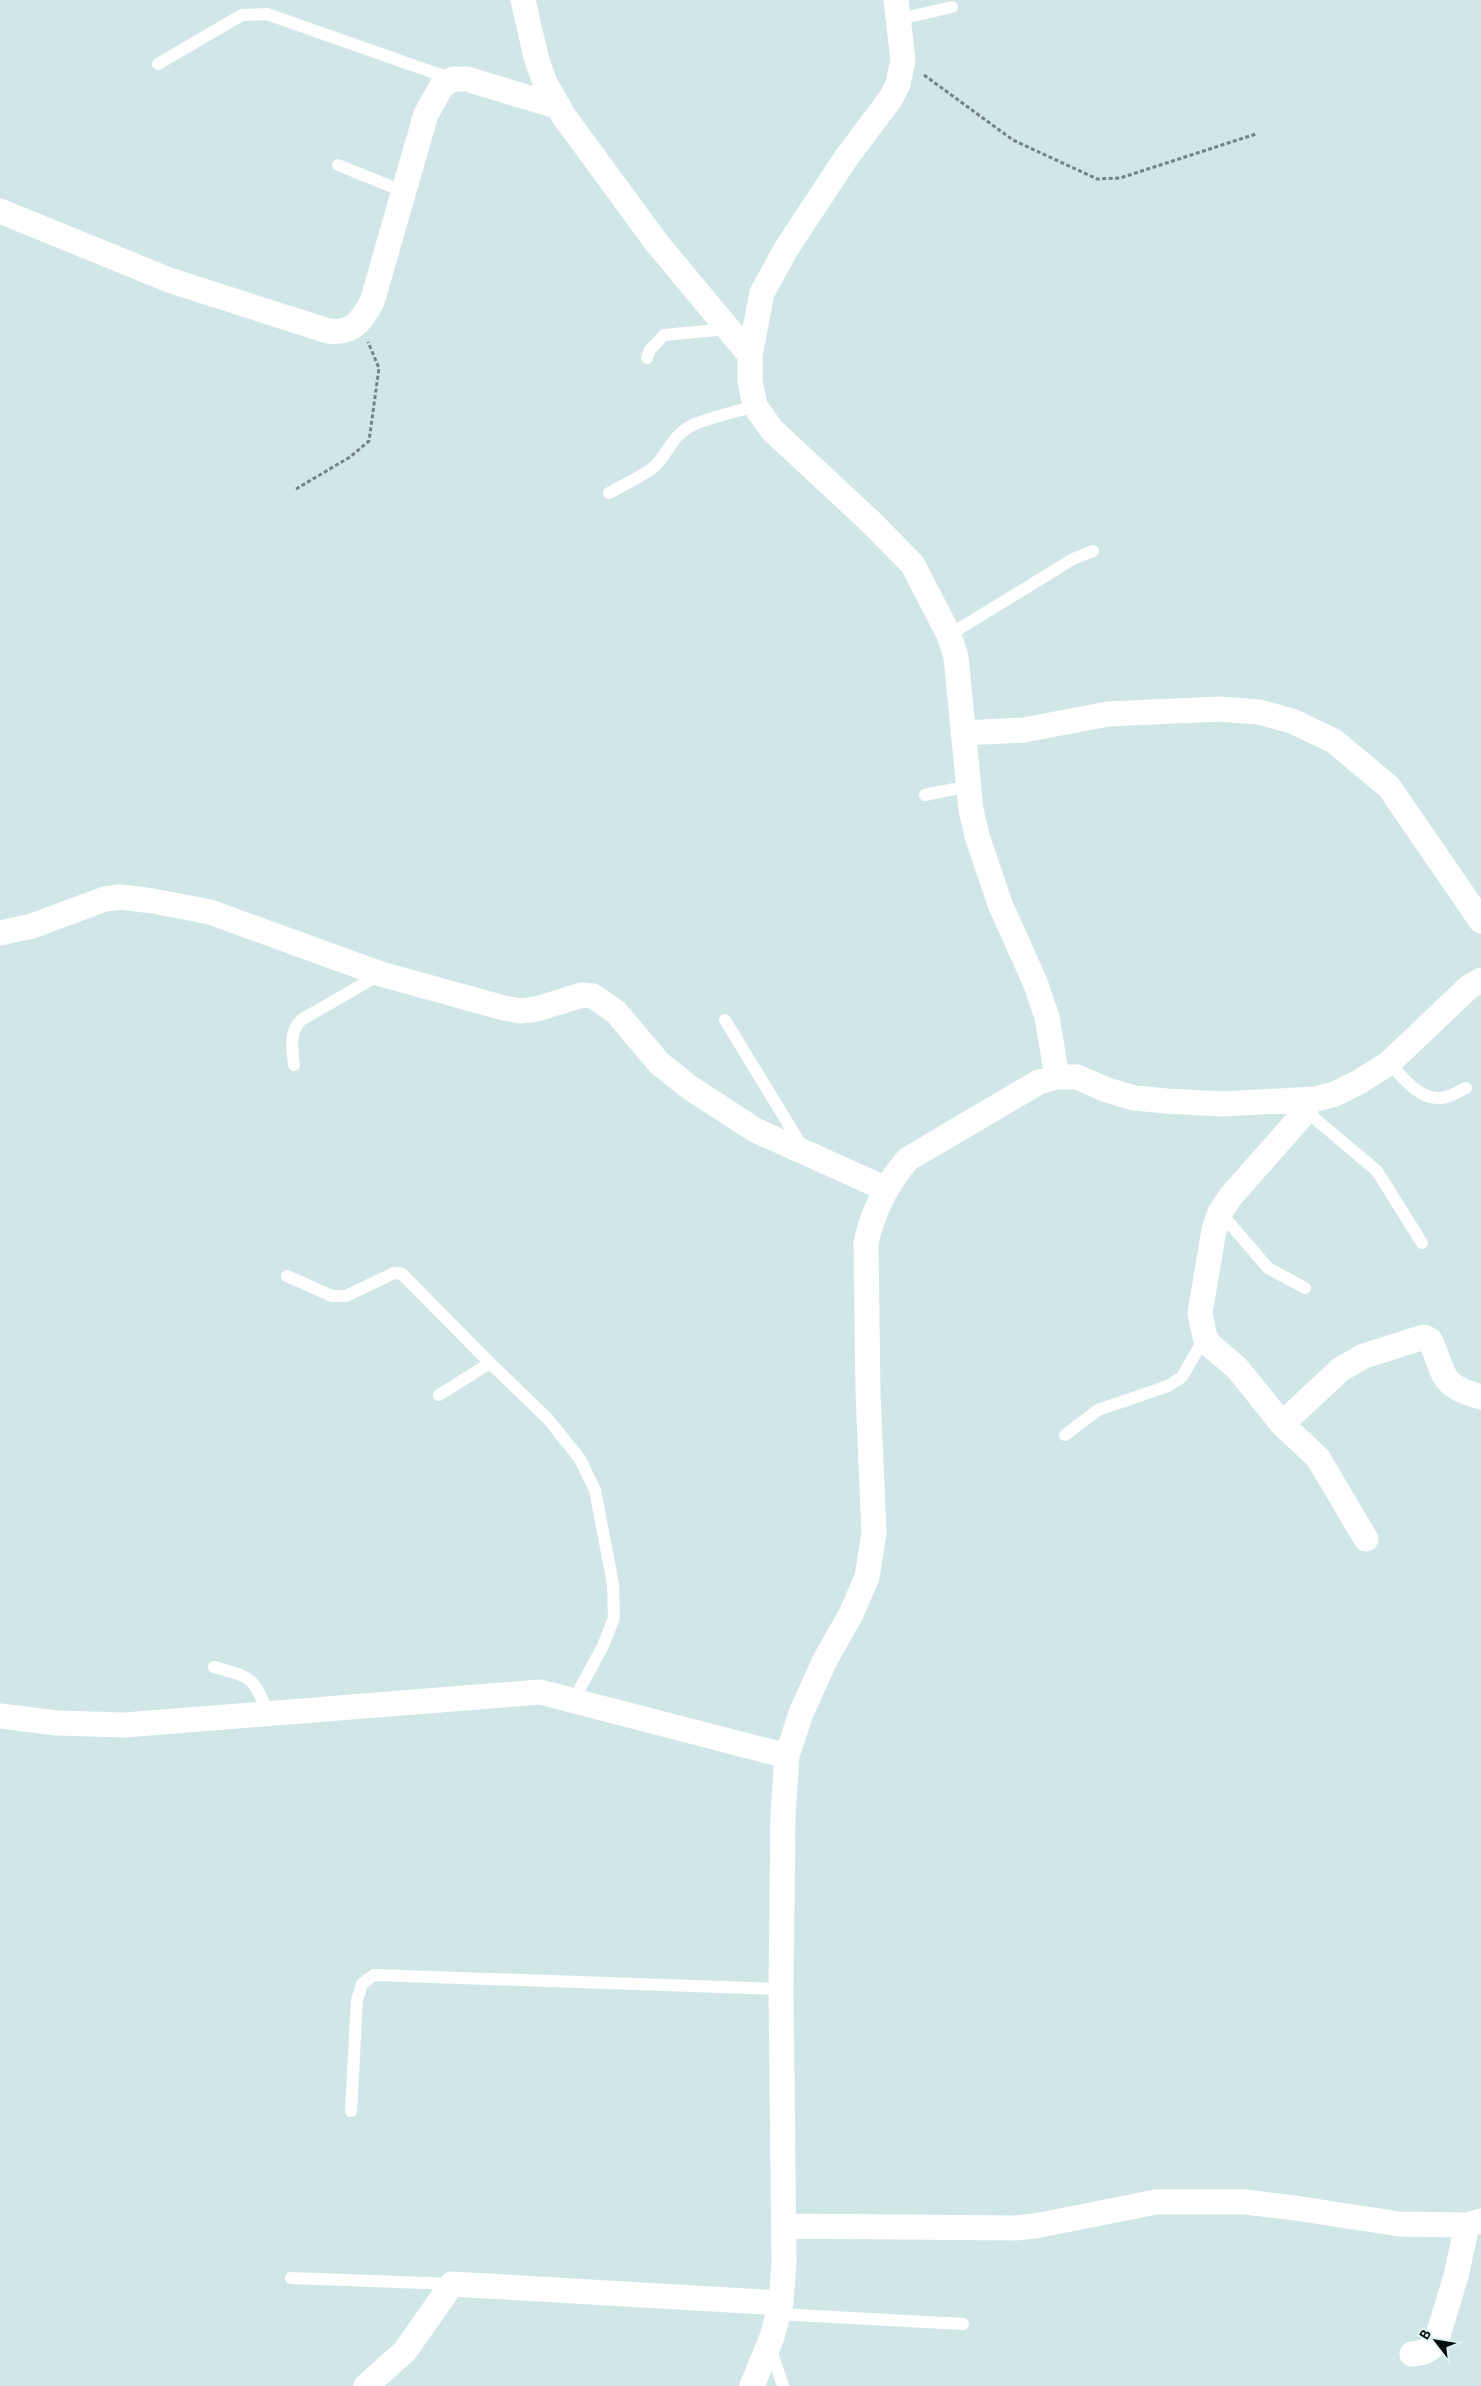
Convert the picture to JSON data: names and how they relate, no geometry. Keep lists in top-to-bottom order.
{
  "north": "top left"
}
